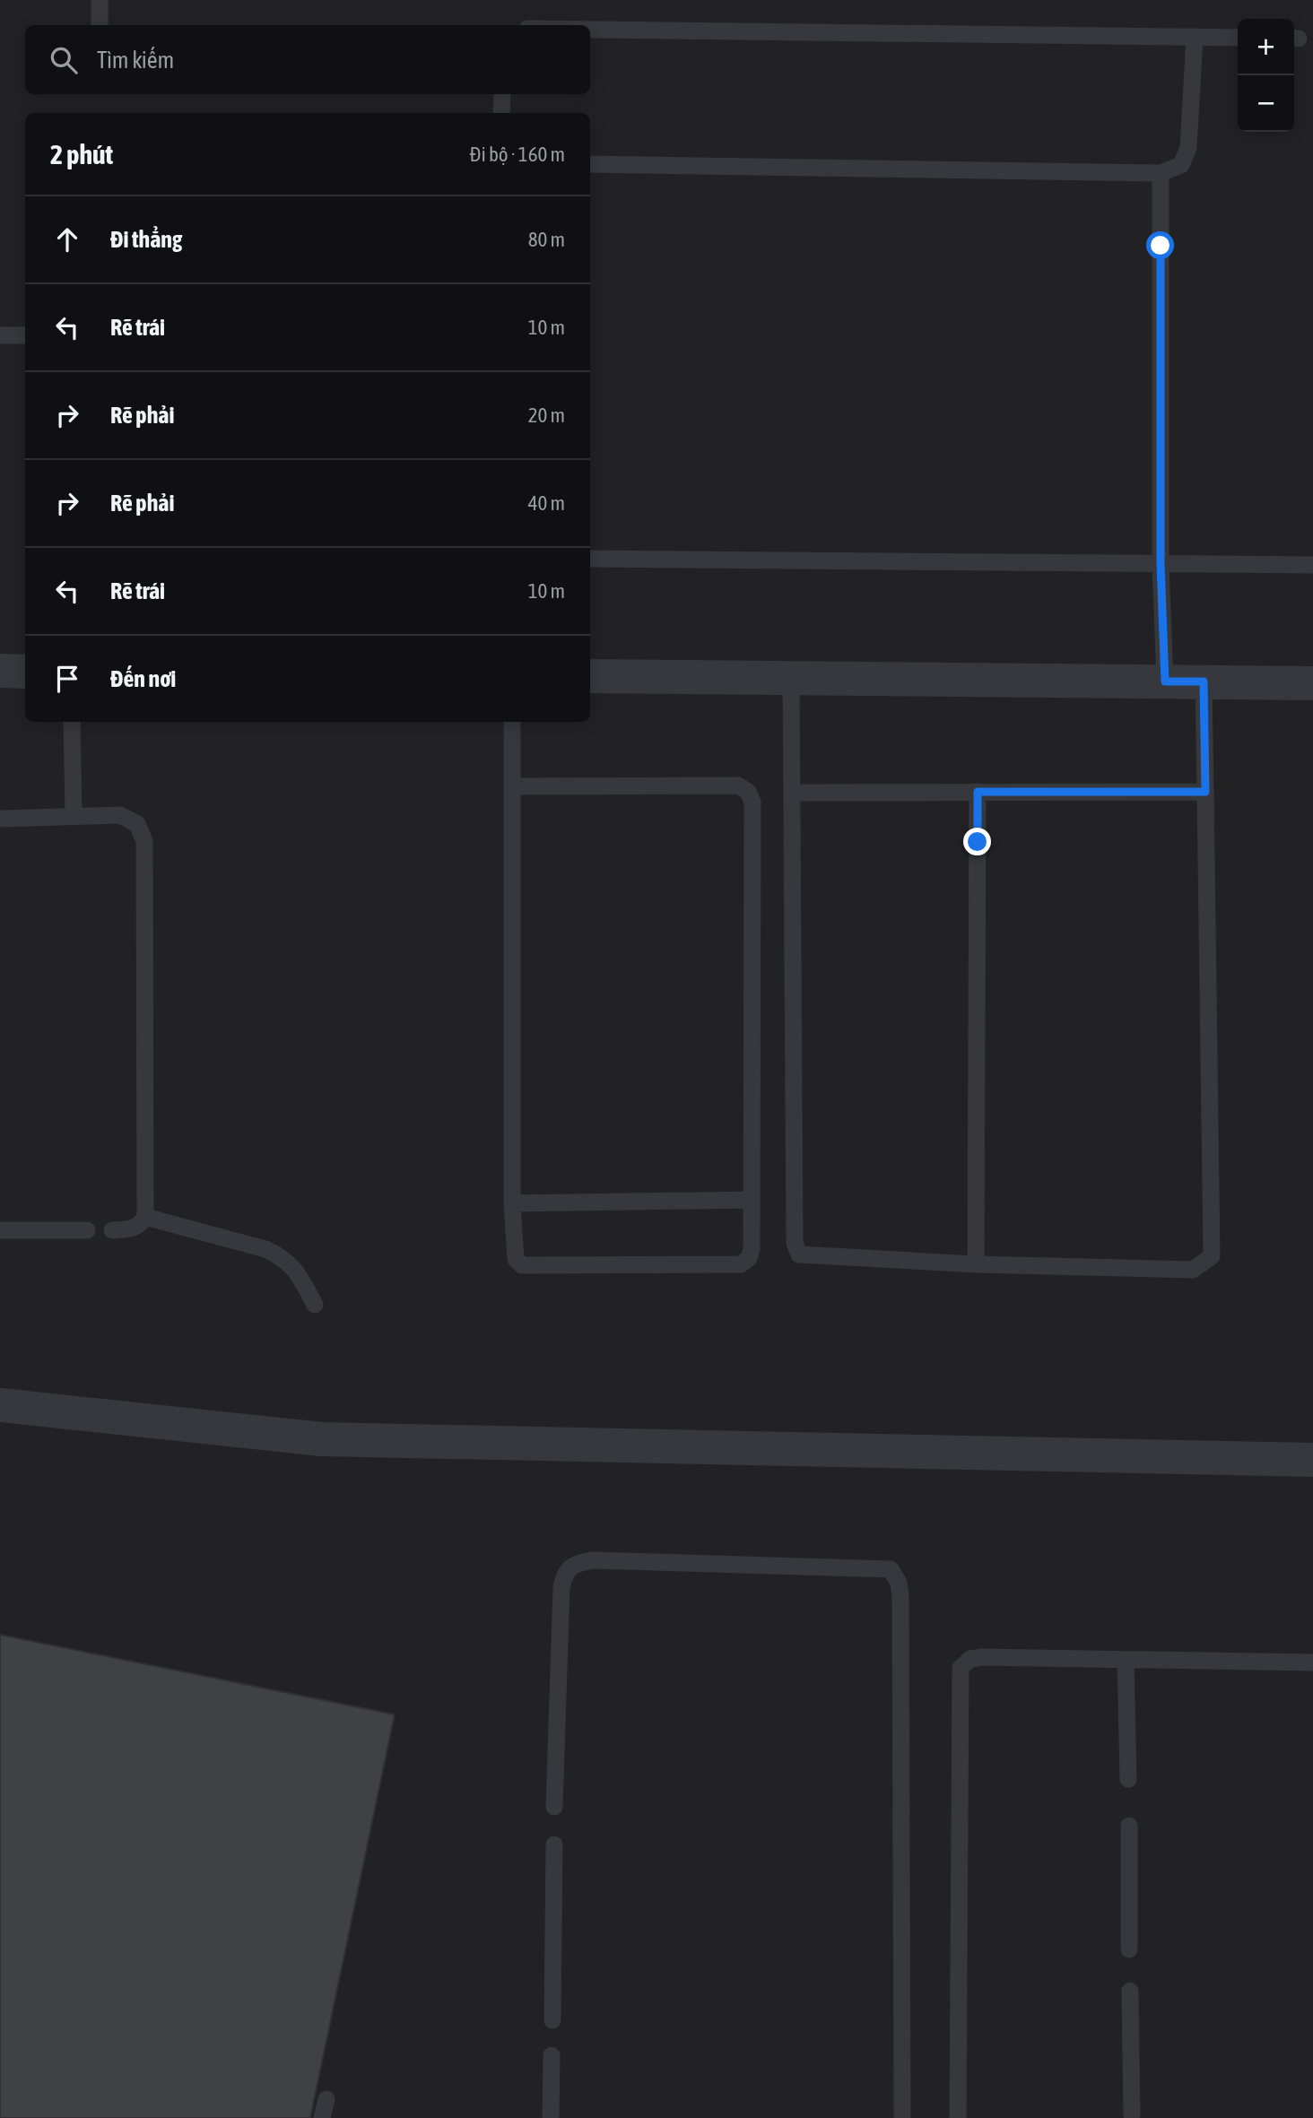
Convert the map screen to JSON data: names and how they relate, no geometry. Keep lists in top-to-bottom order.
{
  "page": {
    "map_buttons": ["+", "−"],
    "search": "Tìm kiếm",
    "heading": ["2 phút", "Đi bộ · 160 m"],
    "list": [
      ["Đi thẳng", "80 m"],
      ["Rẽ trái", "10 m"],
      ["Rẽ phải", "20 m"],
      ["Rẽ phải", "40 m"],
      ["Rẽ trái", "10 m"],
      "Đến nơi"
    ]
  }
}
